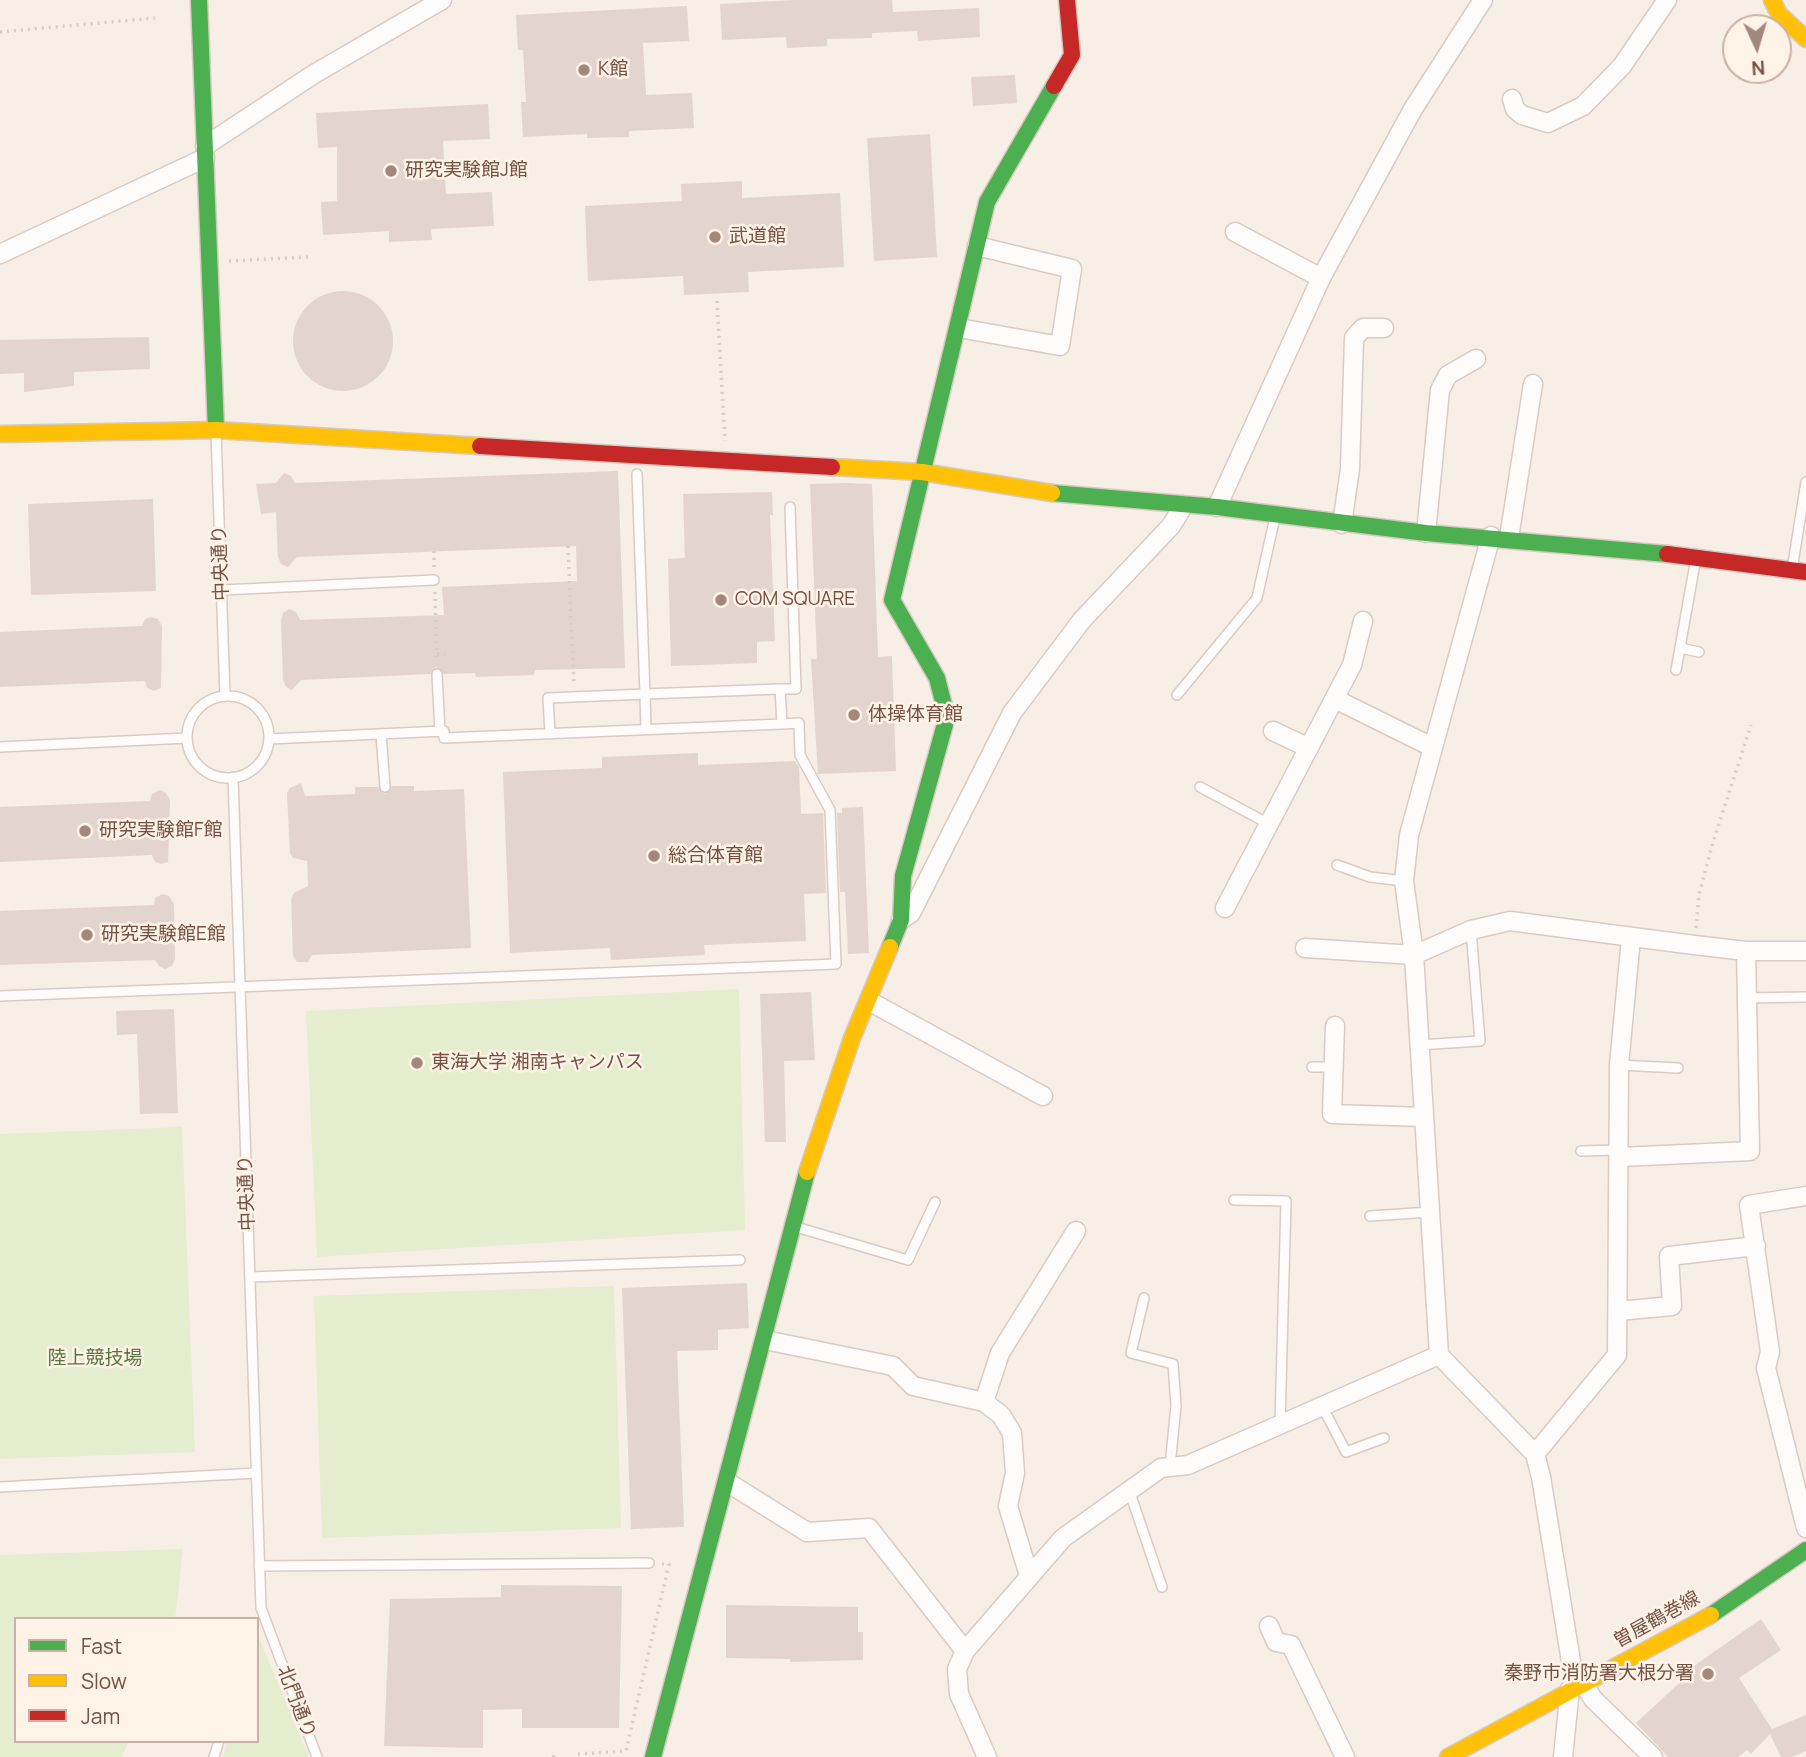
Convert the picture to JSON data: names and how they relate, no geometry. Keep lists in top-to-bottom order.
{
  "streets": {
    "street": ["曽屋鶴巻線"],
    "lane": ["中央通り", "北門通り"]
  },
  "crossings": [
    ["中央通り", "北門通り"]
  ],
  "parks": ["陸上競技場"],
  "places": [
    "K館",
    "研究実験館J館",
    "武道館",
    "COM SQUARE",
    "体操体育館",
    "研究実験館F館",
    "総合体育館",
    "研究実験館E館",
    "東海大学 湘南キャンパス",
    "秦野市消防署大根分署"
  ],
  "legend": ["Fast", "Slow", "Jam"],
  "north": "bottom"
}
